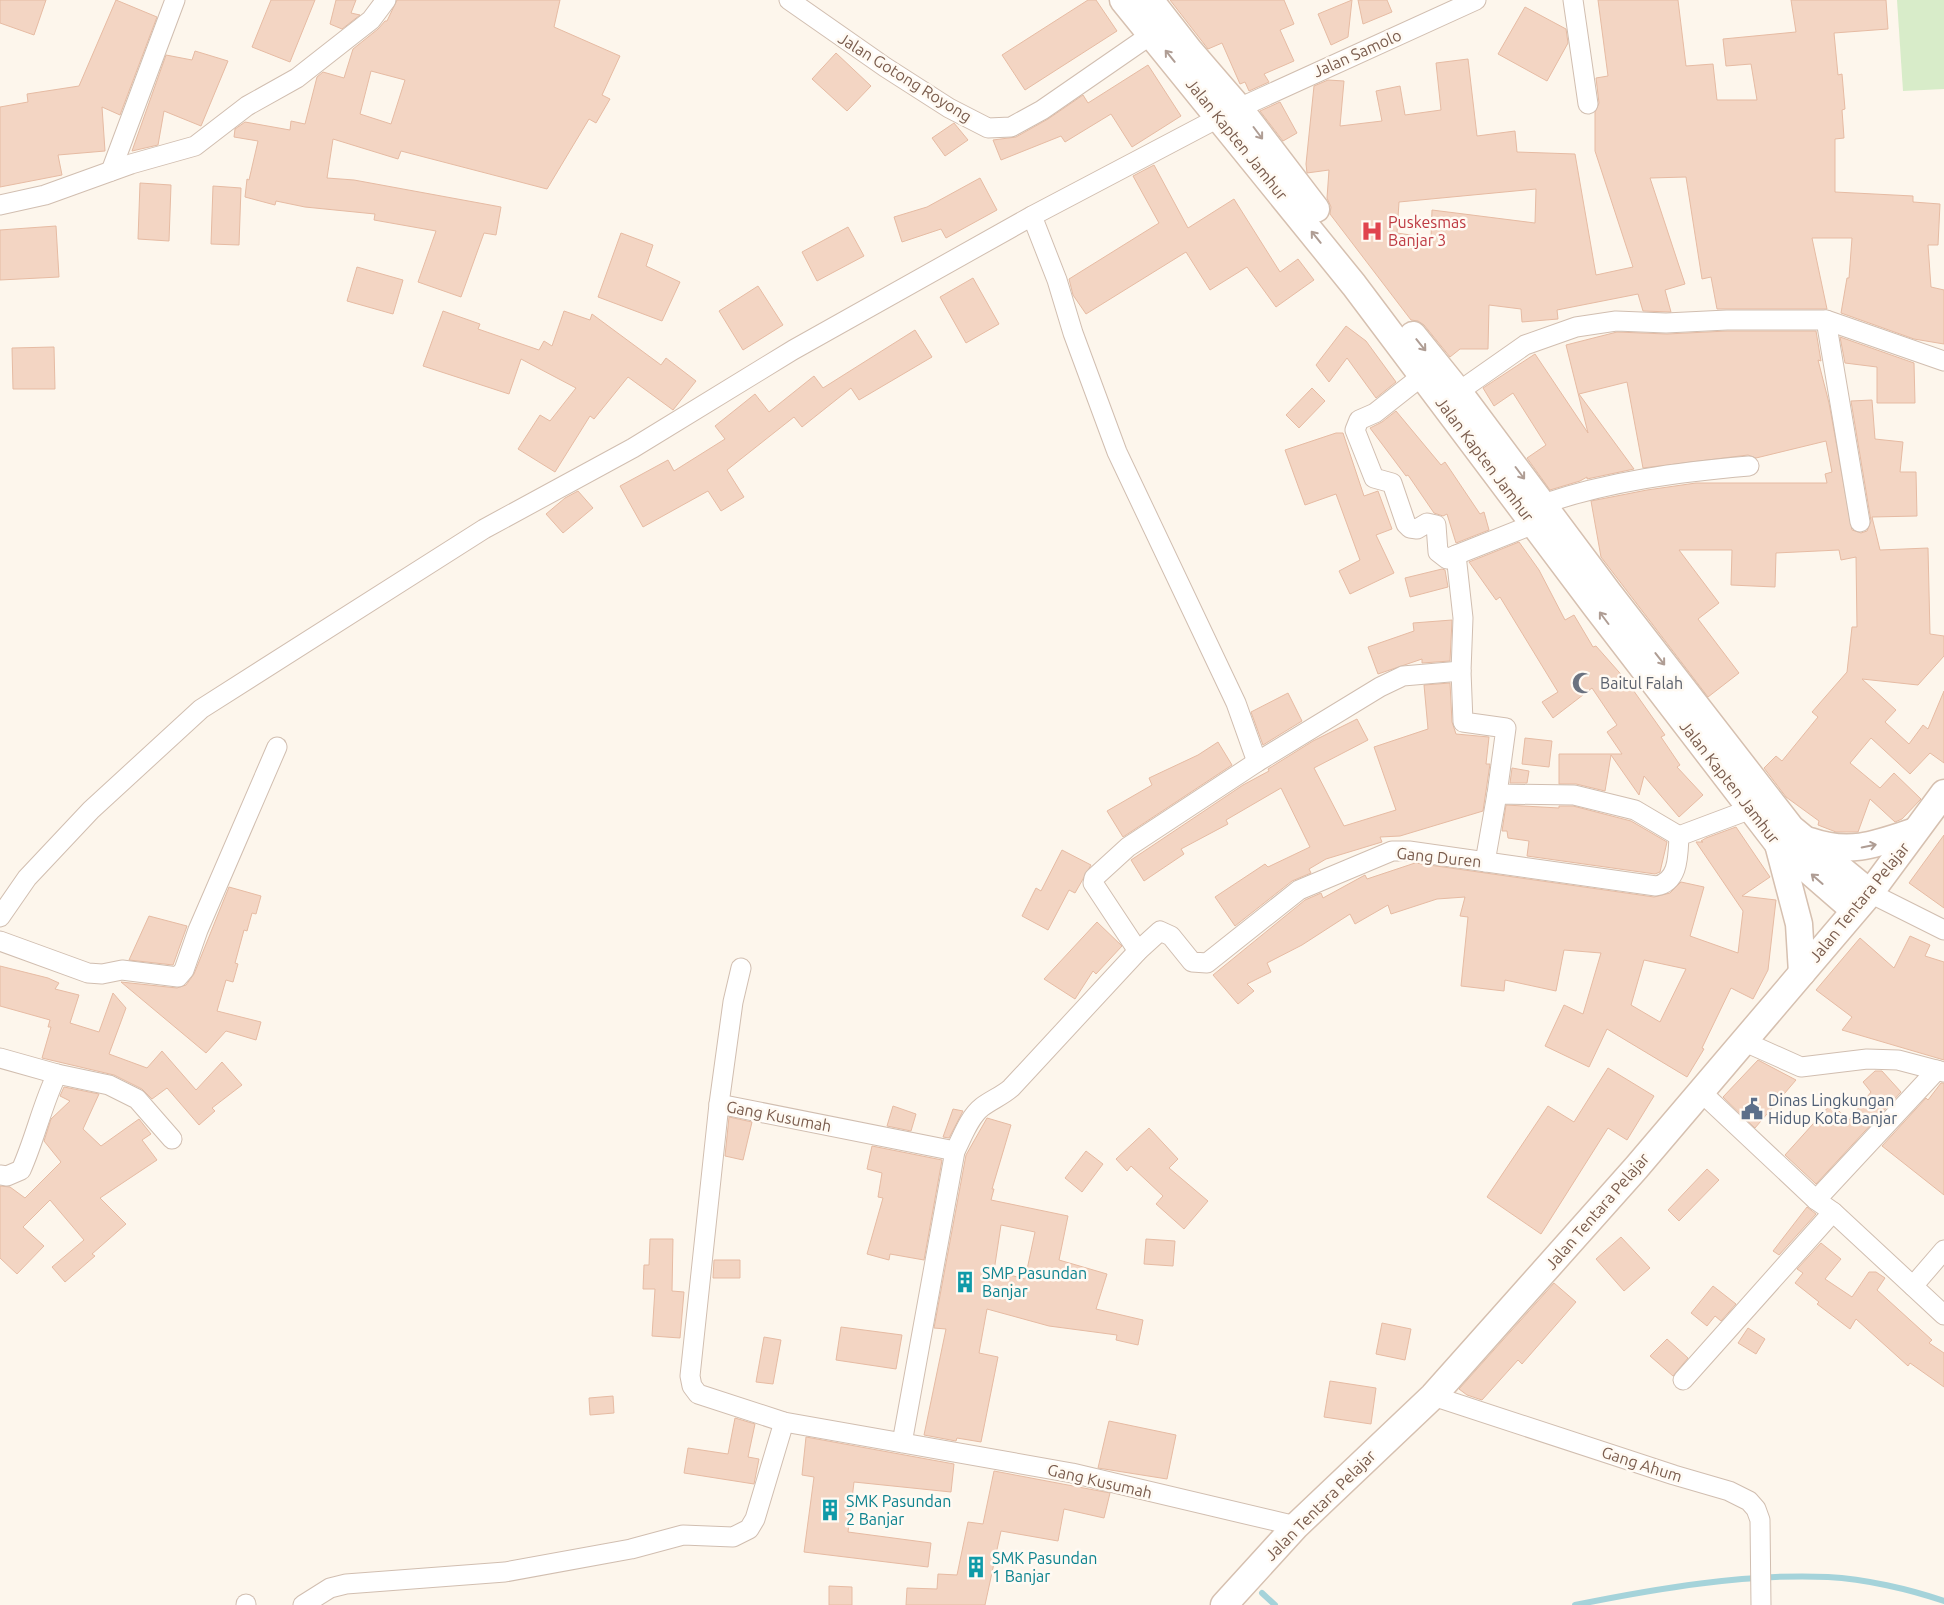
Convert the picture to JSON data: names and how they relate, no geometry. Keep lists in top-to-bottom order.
{
  "streets": {
    "street": [
      "Jalan Samolo",
      "Jalan Gotong Royong",
      "Jalan Kapten Jamhur",
      "Gang Duren",
      "Jalan Tentara Pelajar",
      "Gang Kusumah",
      "Gang Ahum"
    ]
  },
  "crossings": [
    ["Jalan Samolo", "Jalan Kapten Jamhur"],
    ["Jalan Gotong Royong", "Jalan Kapten Jamhur"],
    ["Jalan Kapten Jamhur", "Jalan Tentara Pelajar"],
    ["Jalan Tentara Pelajar", "Gang Kusumah"],
    ["Jalan Tentara Pelajar", "Gang Ahum"]
  ],
  "places": {
    "hospital": ["Puskesmas Banjar 3"],
    "mosque": ["Baitul Falah"],
    "public building": ["Dinas Lingkungan Hidup Kota Banjar"],
    "building": ["SMP Pasundan Banjar", "SMK Pasundan 2 Banjar", "SMK Pasundan 1 Banjar"]
  }
}
